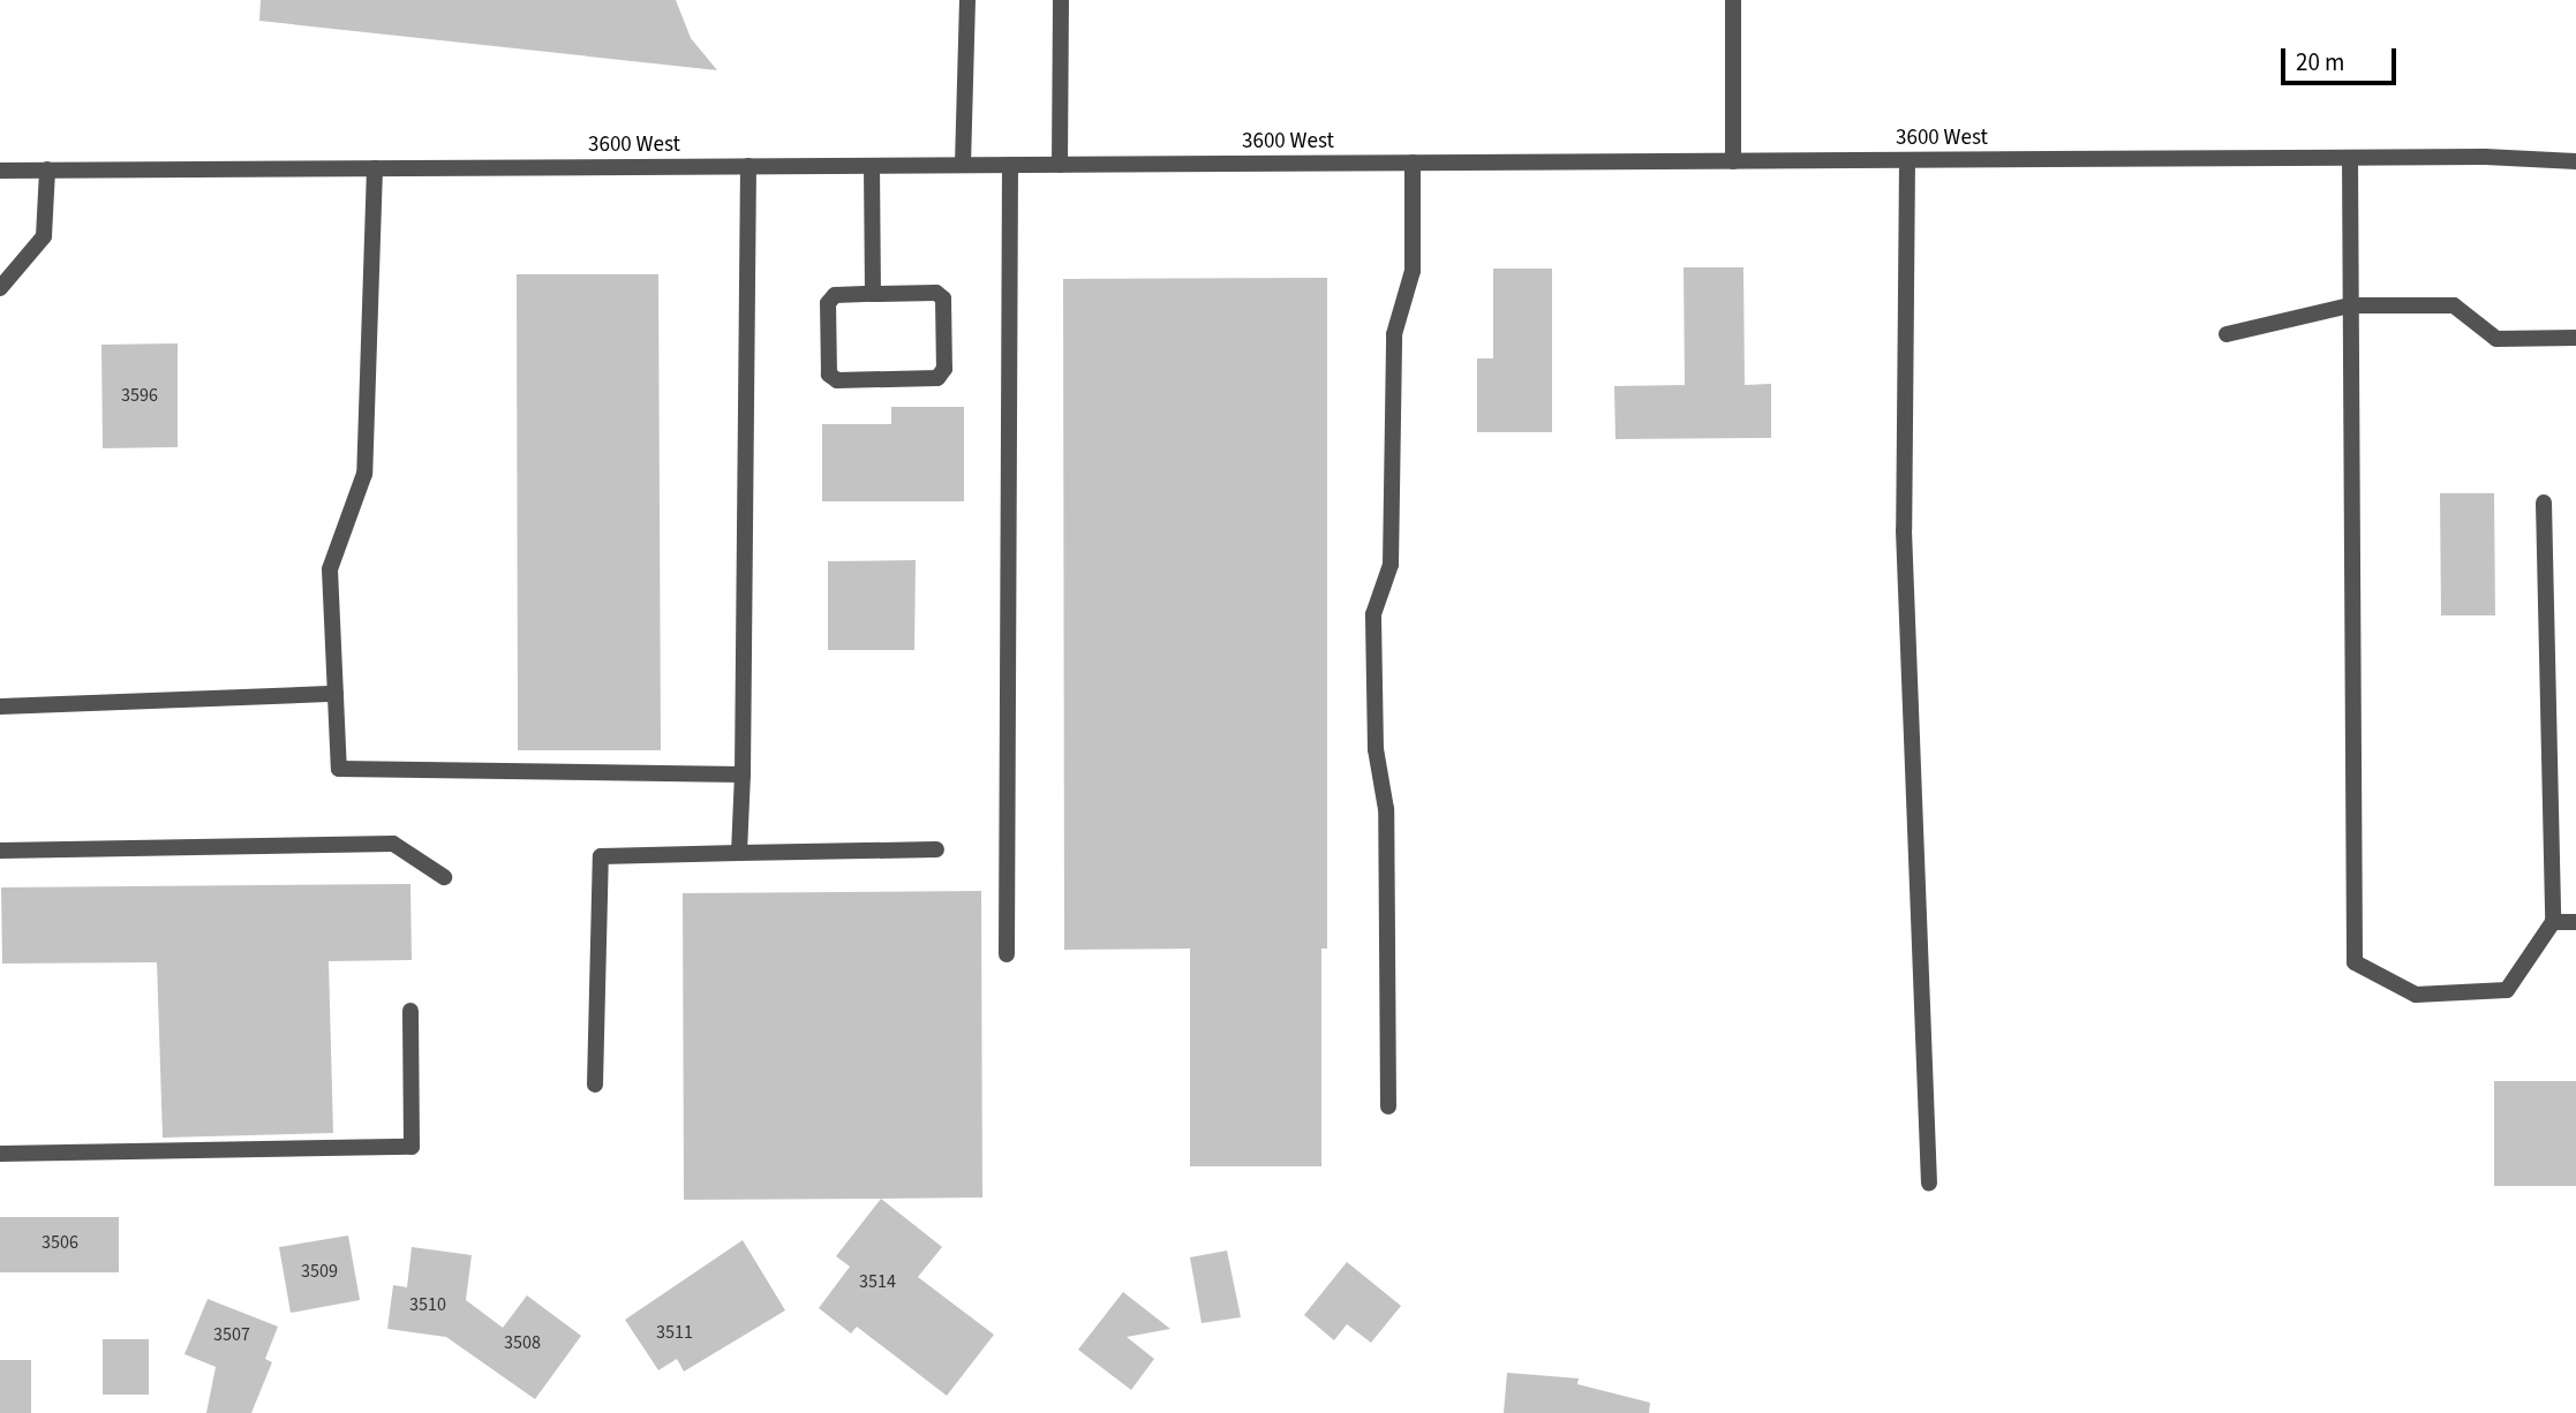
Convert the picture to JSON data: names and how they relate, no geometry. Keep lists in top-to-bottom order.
{
  "streets": {
    "street": ["3600 West"]
  },
  "house_numbers": [
    "3596",
    "3506",
    "3509",
    "3514",
    "3510",
    "3511",
    "3507",
    "3508"
  ],
  "scale_bar": "20 m"
}
